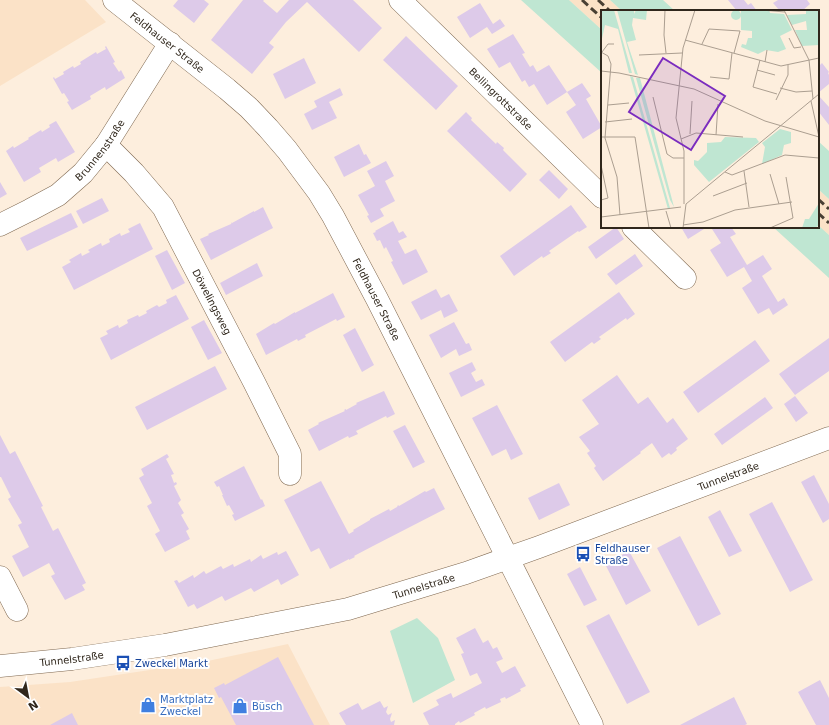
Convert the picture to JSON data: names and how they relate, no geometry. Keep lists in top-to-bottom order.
{
  "streets": {
    "street": [
      "Feldhauser Straße",
      "Bellingrottstraße",
      "Brunnenstraße",
      "Döwelingsweg",
      "Tunnelstraße"
    ]
  },
  "crossings": [
    ["Feldhauser Straße", "Brunnenstraße"],
    ["Feldhauser Straße", "Tunnelstraße"],
    ["Brunnenstraße", "Döwelingsweg"]
  ],
  "places": {
    "bus stop": ["Feldhauser Straße", "Zweckel Markt"],
    "shop": ["Marktplatz Zweckel", "Büsch"]
  },
  "north": "bottom right"
}
